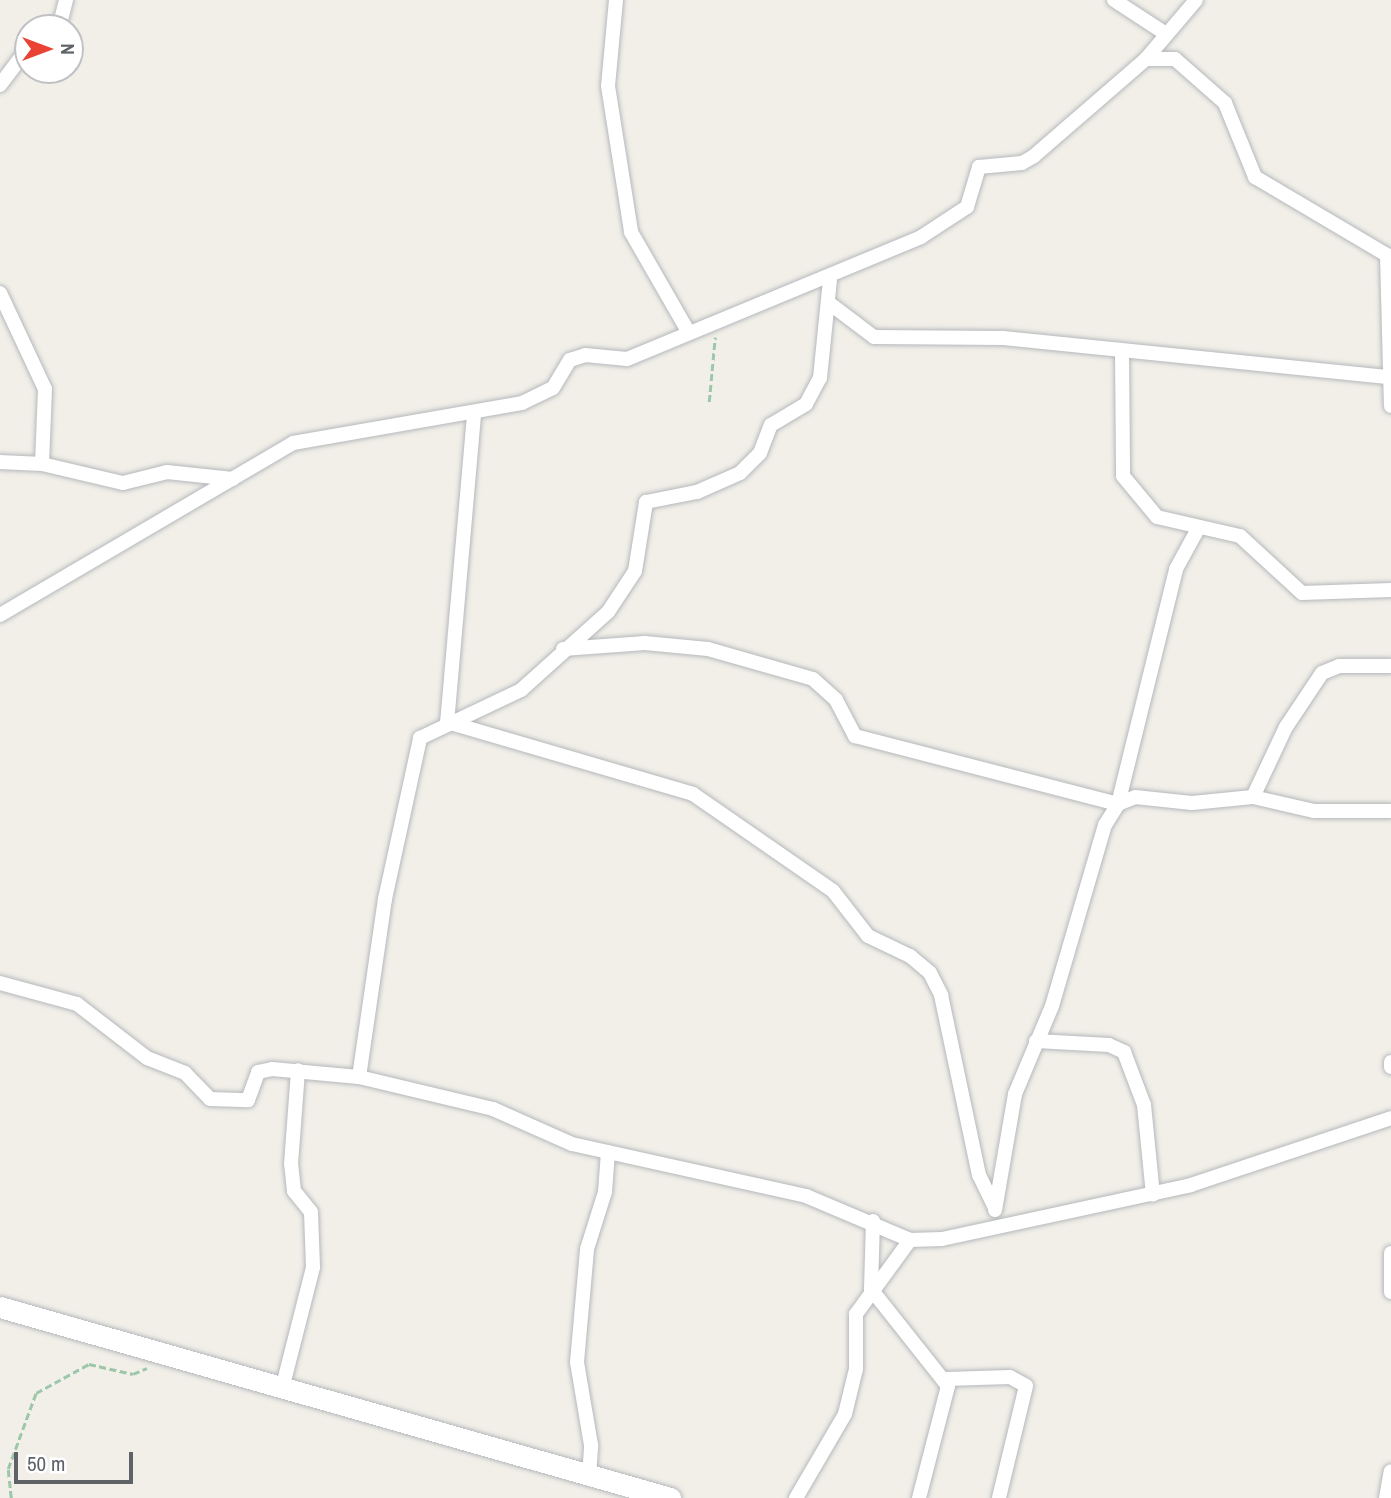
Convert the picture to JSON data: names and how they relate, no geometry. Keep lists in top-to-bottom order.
{
  "scale_bar": "50 m",
  "north": "right"
}
